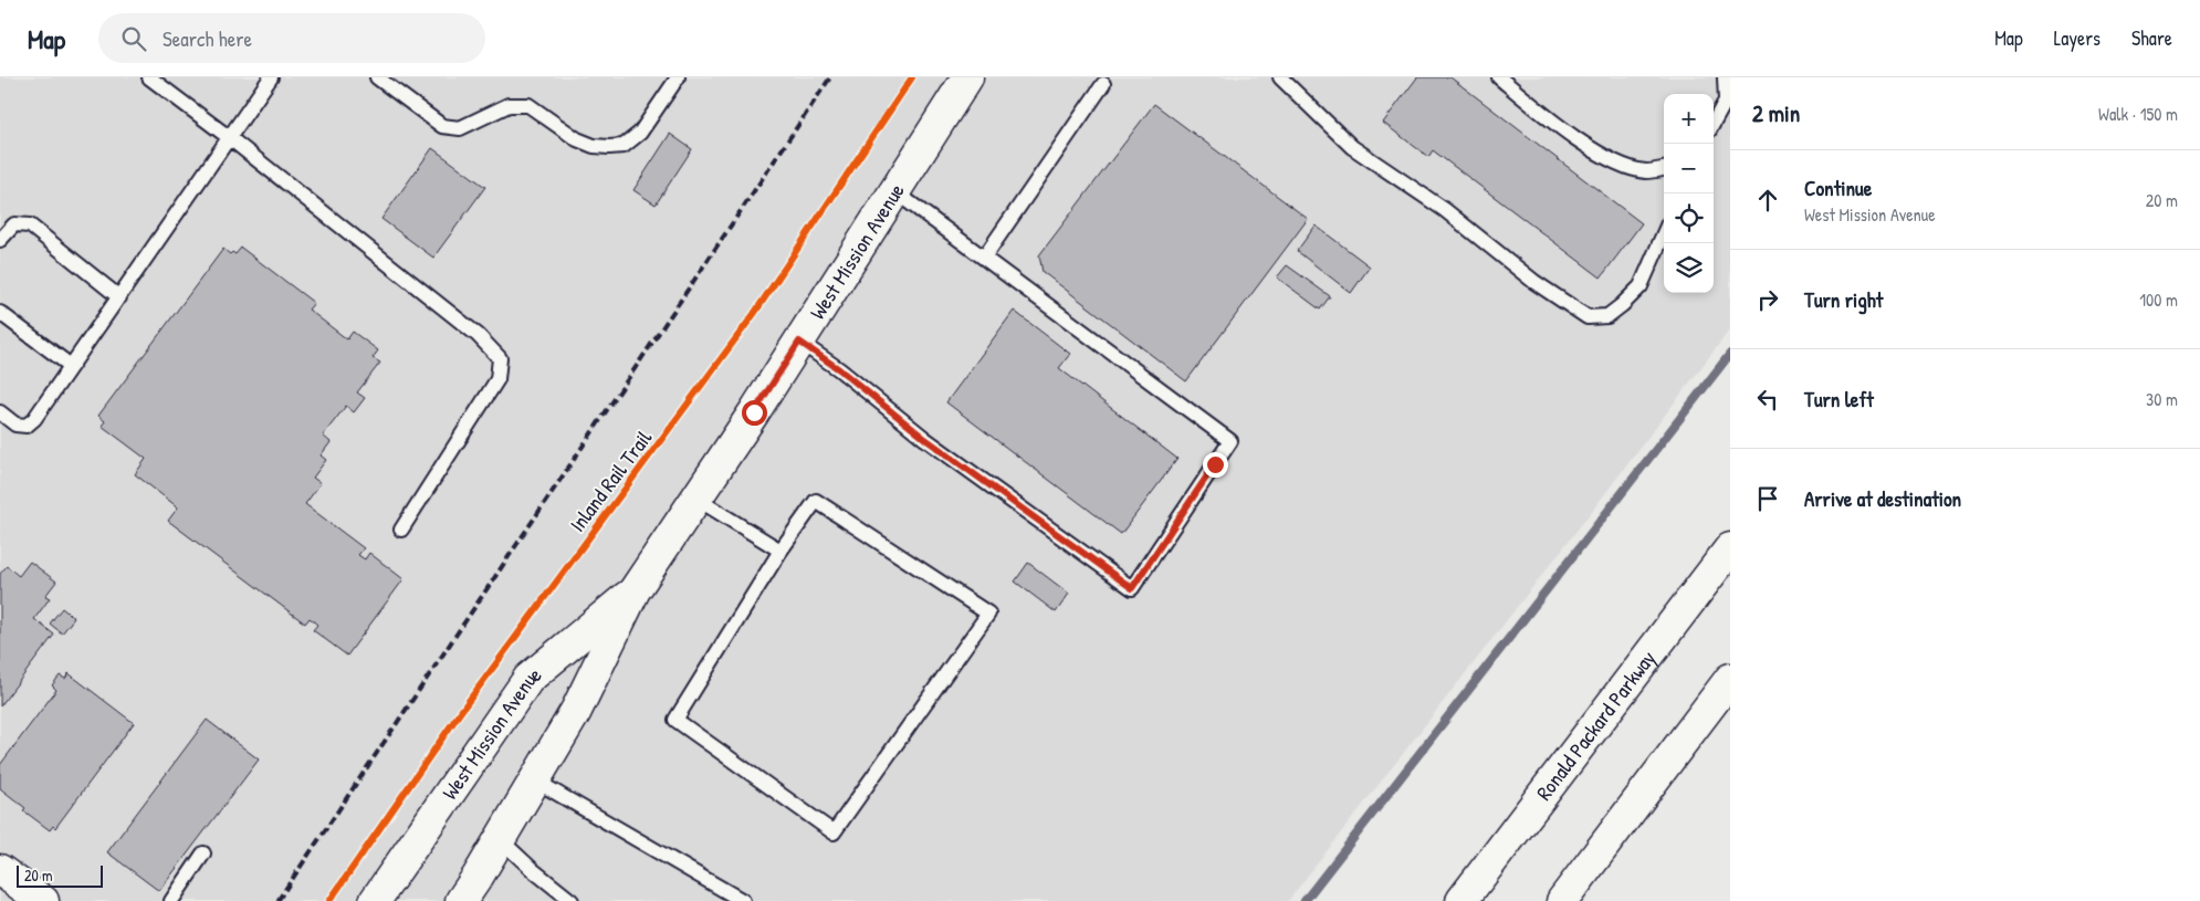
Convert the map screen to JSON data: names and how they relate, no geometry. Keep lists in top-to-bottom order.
{
  "streets": {
    "main road": ["West Mission Avenue", "Ronald Packard Parkway"],
    "cycle path": ["Inland Rail Trail"]
  },
  "scale_bar": "20 m",
  "page": {
    "header": "Map",
    "search": "Search here",
    "nav": ["Map", "Layers", "Share"],
    "heading": ["2 min", "Walk · 150 m"],
    "map_buttons": ["+", "−"],
    "list": [
      ["Continue", "West Mission Avenue", "20 m"],
      ["Turn right", "100 m"],
      ["Turn left", "30 m"],
      "Arrive at destination"
    ],
    "scale": "20 m"
  }
}
